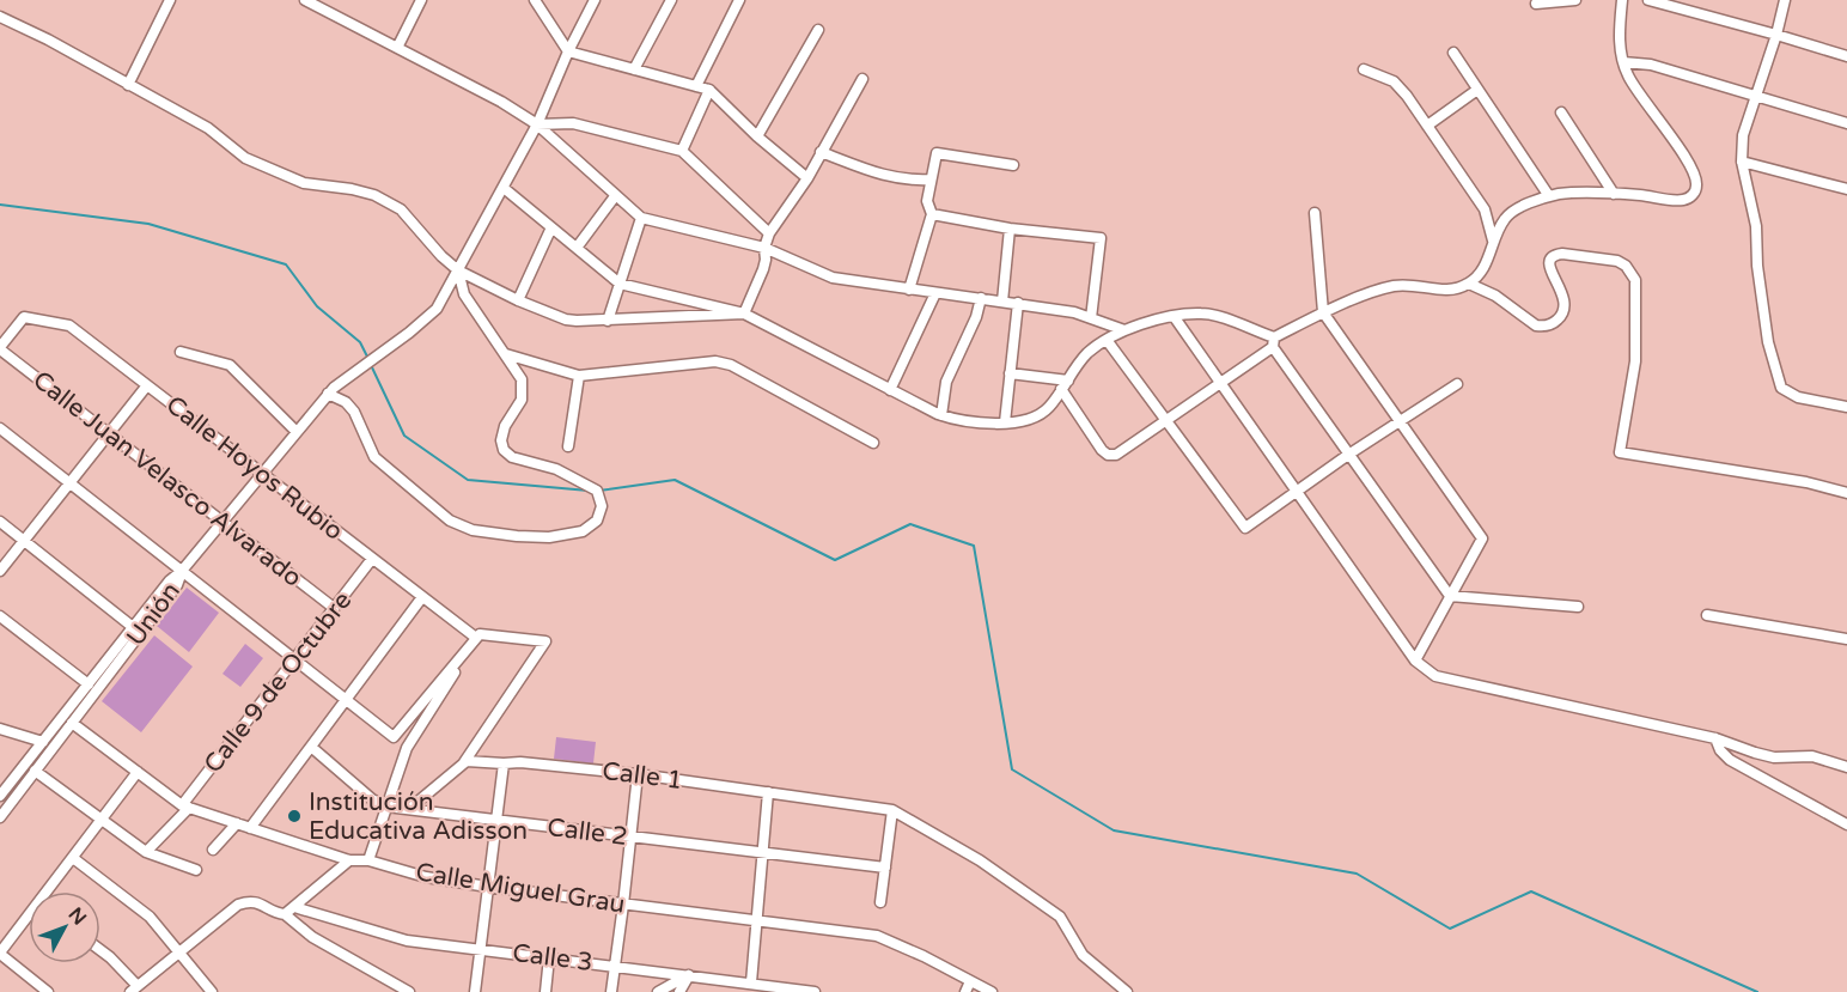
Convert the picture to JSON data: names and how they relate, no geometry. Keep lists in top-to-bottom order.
{
  "streets": {
    "street": [
      "Calle Hoyos Rubio",
      "Calle Juan Velasco Alvarado",
      "Unión",
      "Calle 9 de Octubre",
      "Calle 1",
      "Calle 2",
      "Calle Miguel Grau",
      "Calle 3"
    ]
  },
  "crossings": [
    ["Calle Hoyos Rubio", "Calle Juan Velasco Alvarado"],
    ["Calle Hoyos Rubio", "Calle 9 de Octubre"],
    ["Calle Juan Velasco Alvarado", "Calle 9 de Octubre"],
    ["Unión", "Calle Miguel Grau"],
    ["Calle 9 de Octubre", "Calle Miguel Grau"]
  ],
  "places": ["Institución Educativa Adisson"],
  "north": "top right"
}
